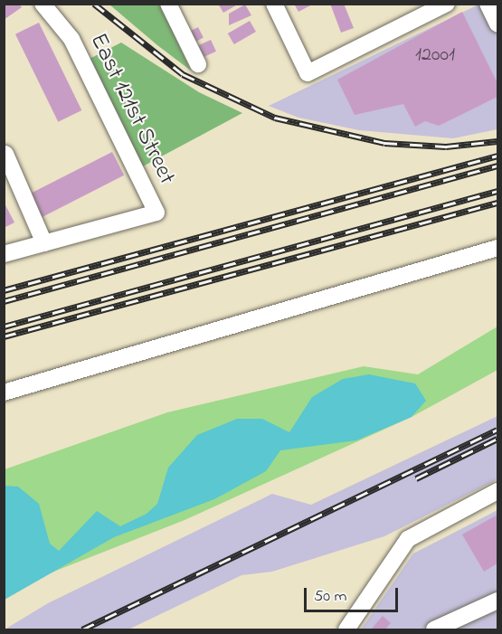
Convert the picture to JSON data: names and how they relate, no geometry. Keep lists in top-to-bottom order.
{
  "streets": {
    "street": ["East 121st Street"]
  },
  "house_numbers": ["12001"],
  "scale_bar": "50 m"
}
